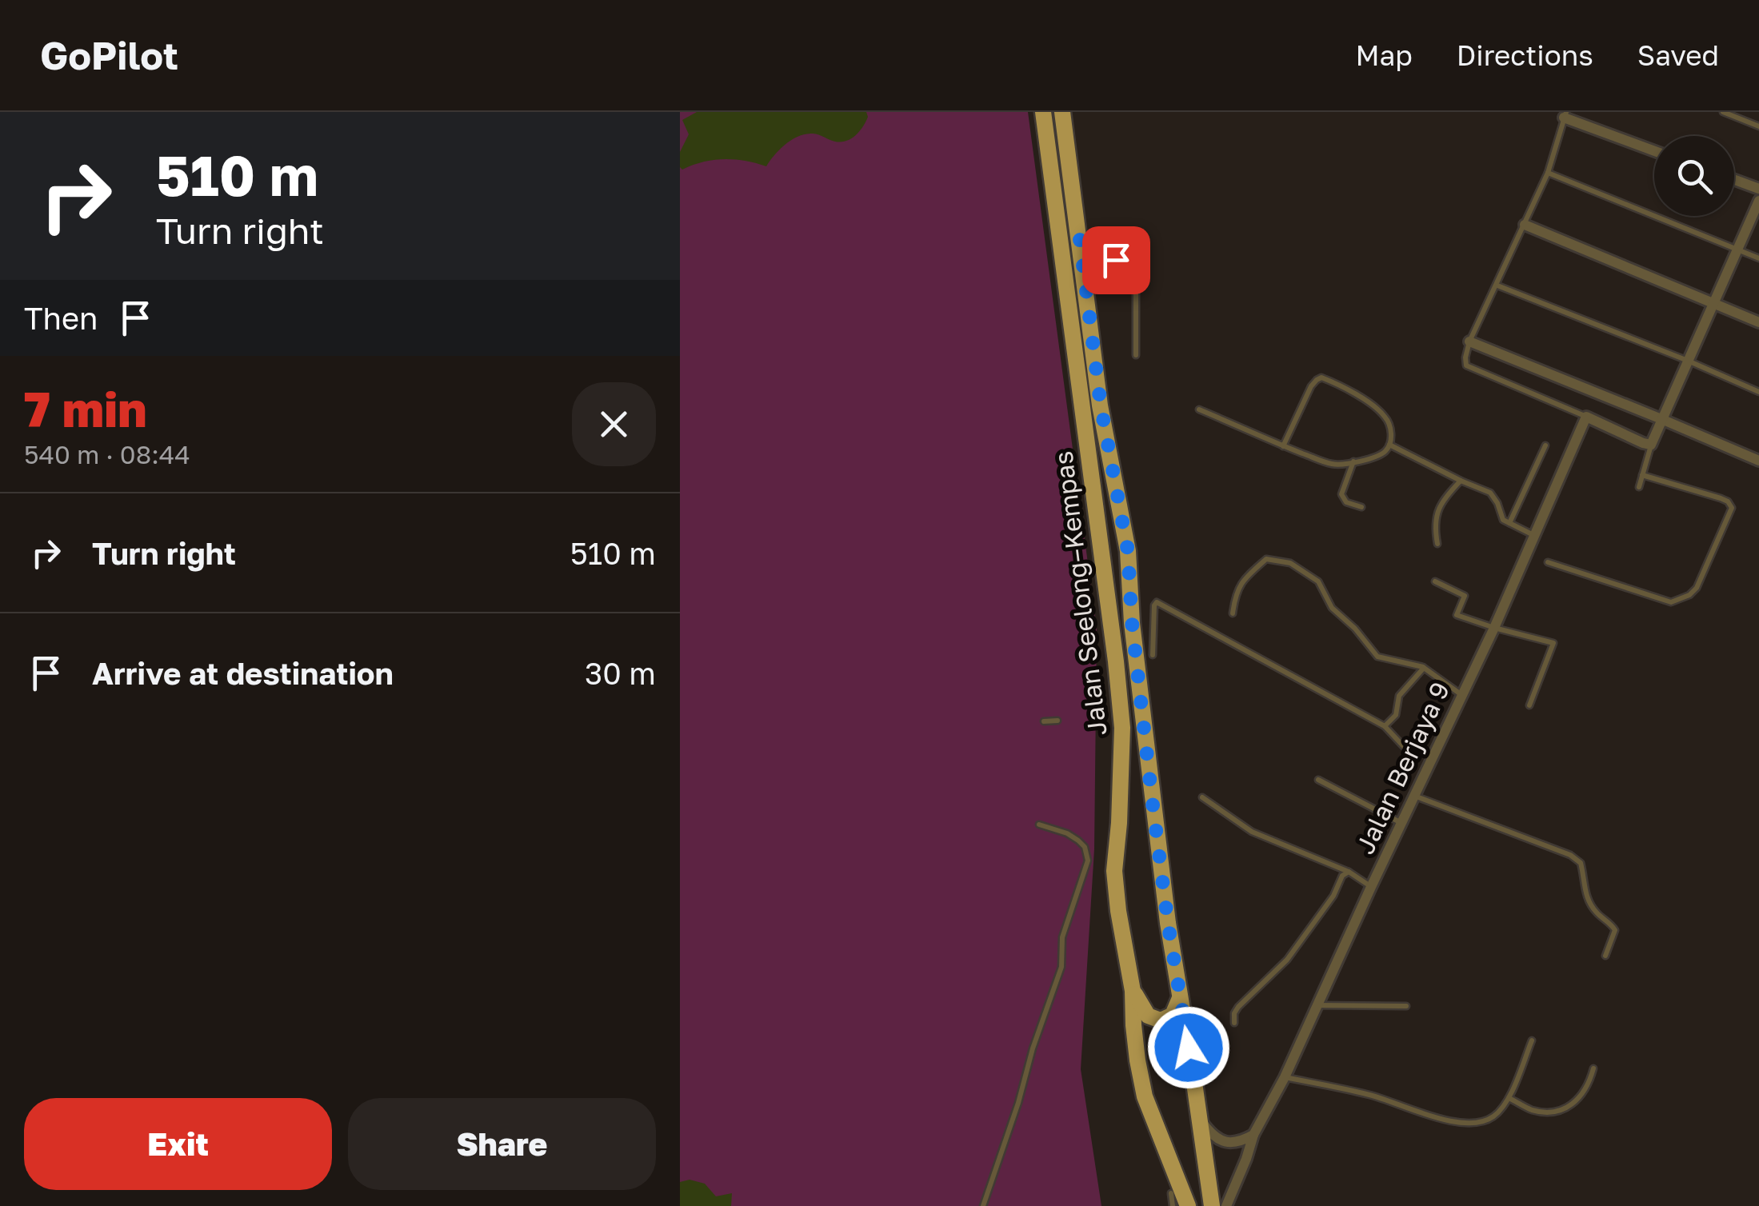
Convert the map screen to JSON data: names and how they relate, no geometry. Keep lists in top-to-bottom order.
{
  "streets": {
    "main road": ["Jalan Seelong–Kempas"],
    "street": ["Jalan Berjaya 9"]
  },
  "page": {
    "header": "GoPilot",
    "nav": ["Map", "Directions", "Saved"],
    "turn": ["510 m", "Turn right"],
    "then": "Then",
    "heading": ["7 min", "540 m · 08:44"],
    "list": [
      {
        "name": "Turn right",
        "value": "510 m"
      },
      {
        "name": "Arrive at destination",
        "value": "30 m"
      }
    ],
    "buttons": ["Exit", "Share"]
  }
}
